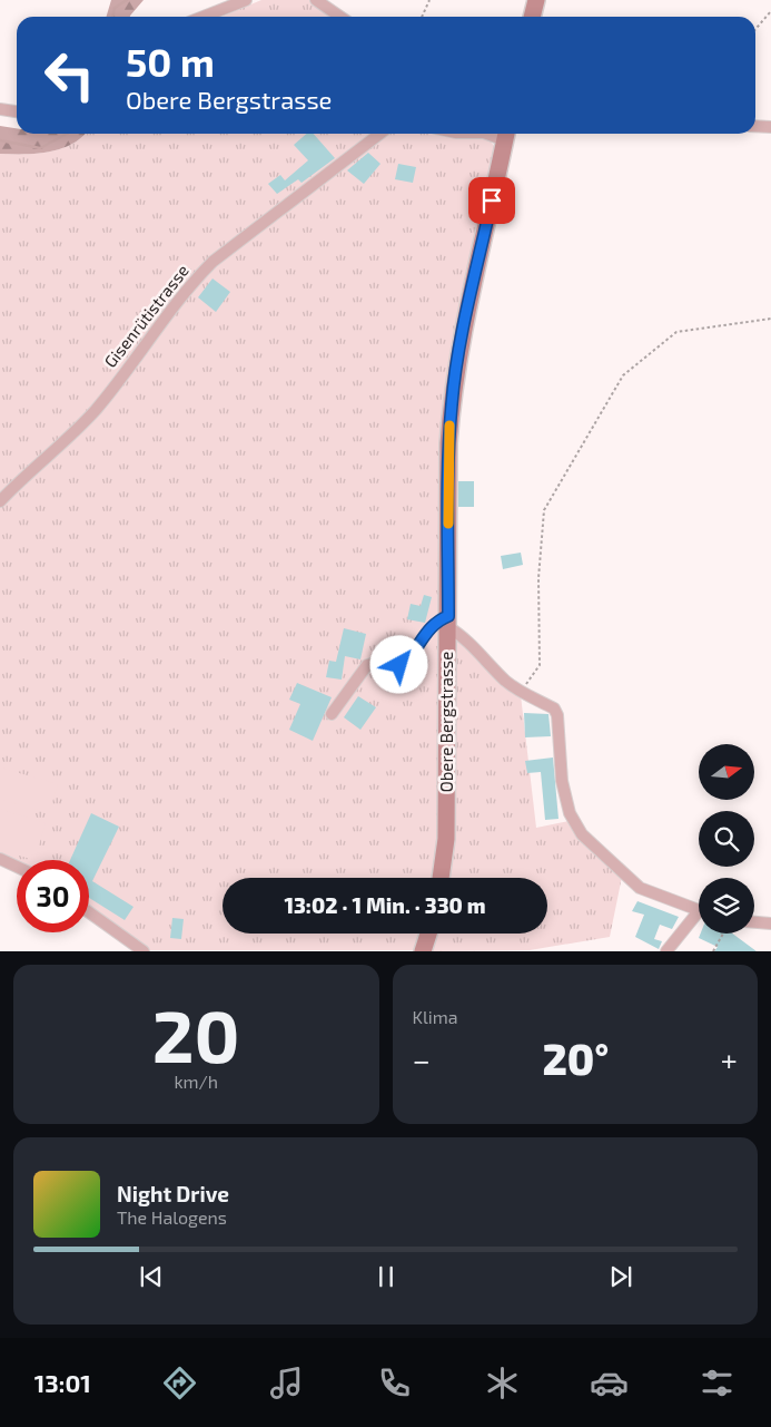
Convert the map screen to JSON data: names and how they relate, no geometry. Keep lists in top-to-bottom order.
{
  "streets": {
    "main road": ["Obere Bergstrasse"],
    "street": ["Gisenrütistrasse"]
  },
  "north": "right",
  "page": {
    "turn": ["50 m", "Obere Bergstrasse"],
    "limit": "30",
    "trip": "13:02 · 1 Min. · 330 m",
    "tile": [
      ["20", "km/h"],
      "Klima"
    ],
    "heat": ["−", "20°", "+"],
    "song": ["Night Drive", "The Halogens"],
    "tabs": "13:01"
  }
}
